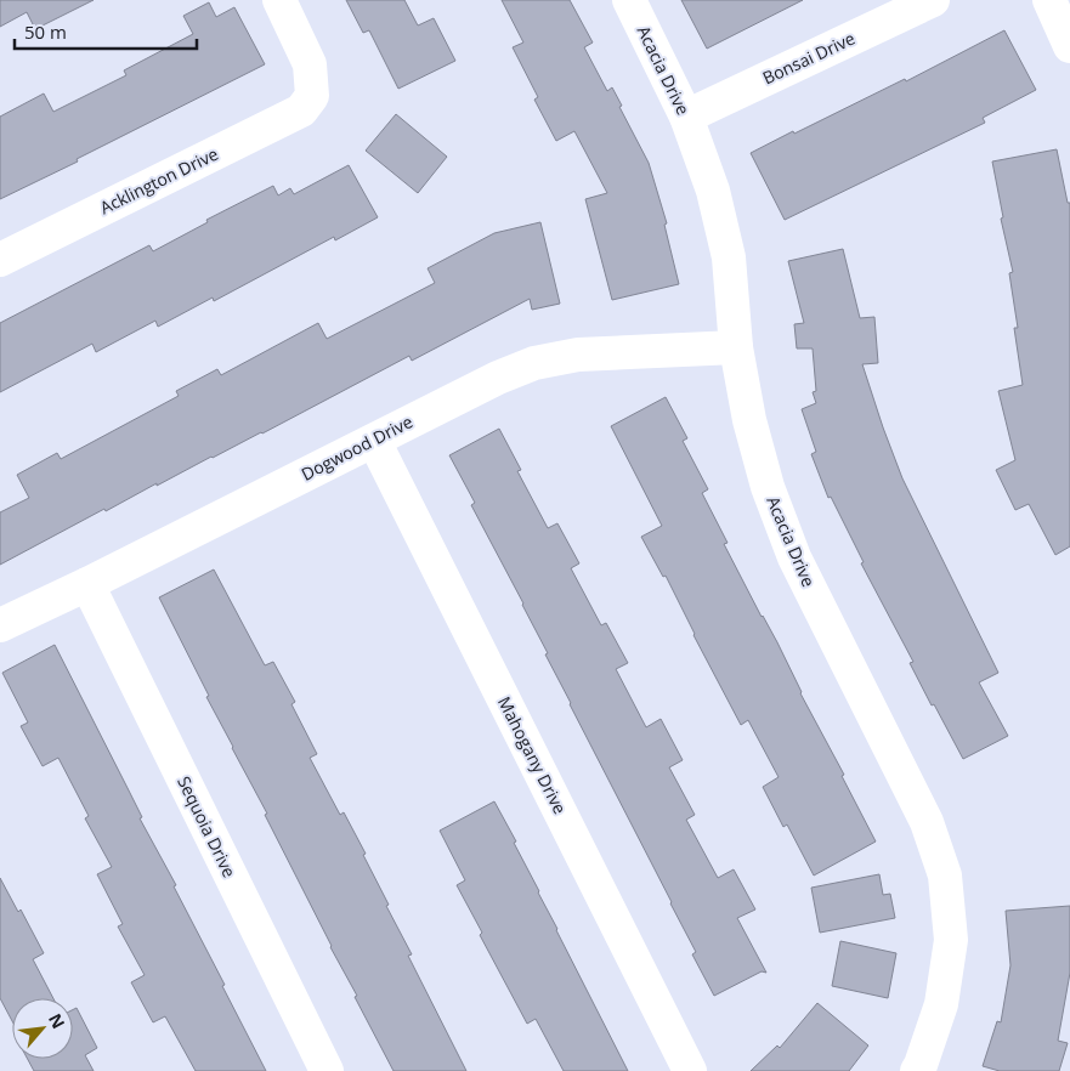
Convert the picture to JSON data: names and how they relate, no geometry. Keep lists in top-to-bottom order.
{
  "streets": {
    "street": [
      "Bonsai Drive",
      "Acacia Drive",
      "Acklington Drive",
      "Dogwood Drive",
      "Mahogany Drive",
      "Sequoia Drive"
    ]
  },
  "crossings": [
    ["Bonsai Drive", "Acacia Drive"],
    ["Acacia Drive", "Dogwood Drive"],
    ["Dogwood Drive", "Mahogany Drive"],
    ["Dogwood Drive", "Sequoia Drive"]
  ],
  "scale_bar": "50 m",
  "north": "top right"
}
